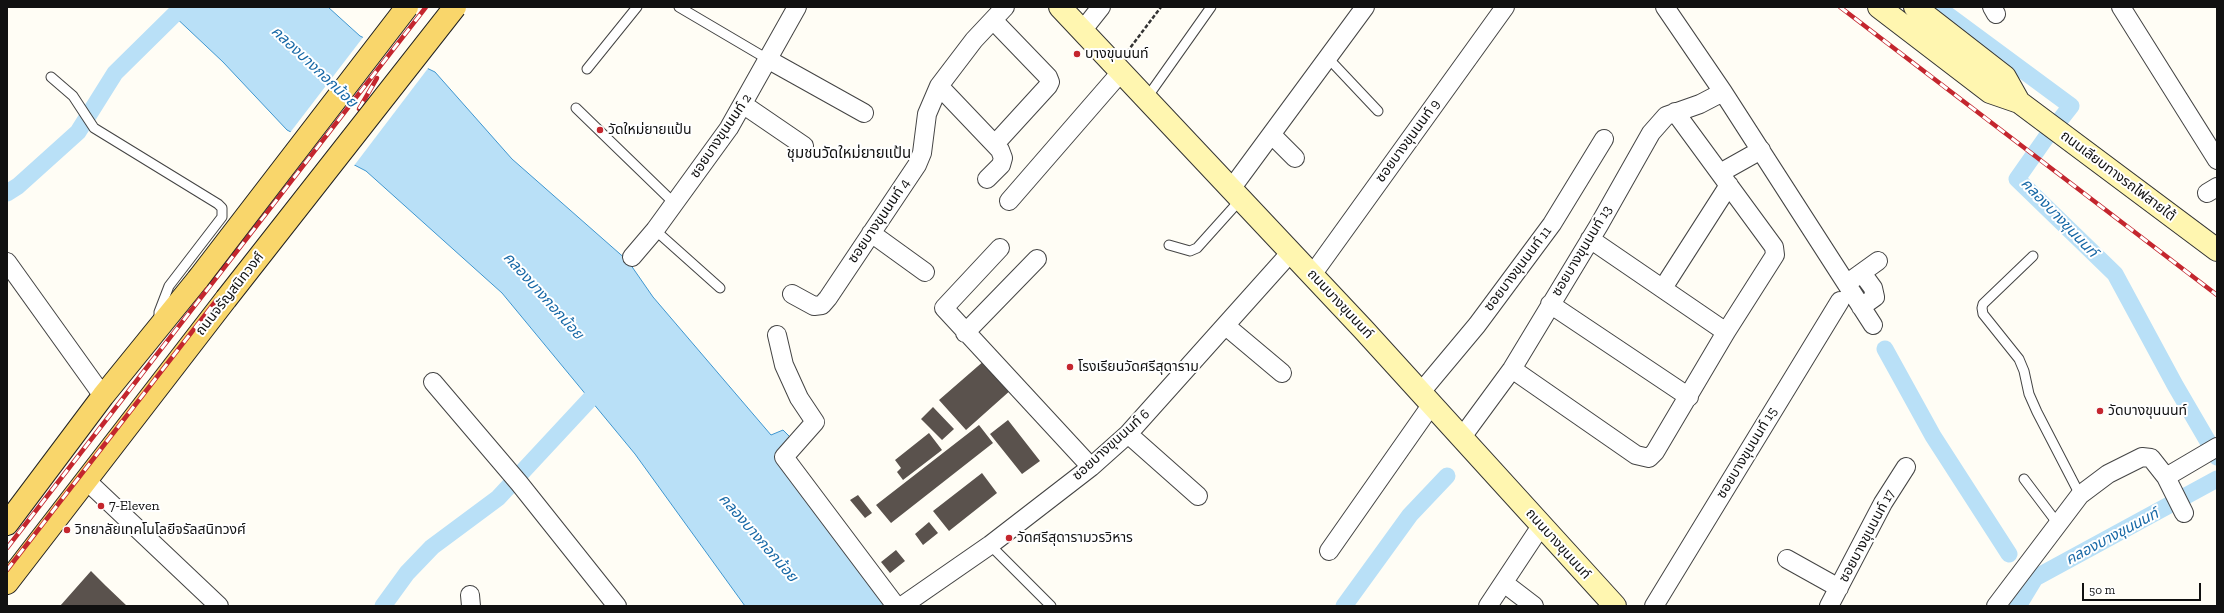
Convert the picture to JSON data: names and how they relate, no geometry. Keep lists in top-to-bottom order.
{
  "streets": {
    "main road": ["ถนนจรัญสนิทวงศ์"],
    "street": [
      "ซอยบางขุนนนท์ 2",
      "ซอยบางขุนนนท์ 9",
      "ถนนเลียบทางรถไฟสายใต้",
      "ซอยบางขุนนนท์ 4",
      "ซอยบางขุนนนท์ 13",
      "ซอยบางขุนนนท์ 11",
      "ถนนบางขุนนนท์",
      "ซอยบางขุนนนท์ 6",
      "ซอยบางขุนนนท์ 15",
      "ซอยบางขุนนนท์ 17"
    ]
  },
  "crossings": [
    ["ซอยบางขุนนนท์ 9", "ถนนบางขุนนนท์"],
    ["ซอยบางขุนนนท์ 13", "ถนนบางขุนนนท์"],
    ["ซอยบางขุนนนท์ 11", "ถนนบางขุนนนท์"],
    ["ถนนบางขุนนนท์", "ซอยบางขุนนนท์ 6"]
  ],
  "districts": ["ชุมชนวัดใหม่ยายแป้น"],
  "water": ["คลองบางกอกน้อย", "คลองบางขุนนนท์"],
  "places": [
    "บางขุนนนท์",
    "วัดใหม่ยายแป้น",
    "โรงเรียนวัดศรีสุดาราม",
    "วัดบางขุนนนท์",
    "7-Eleven",
    "วิทยาลัยเทคโนโลยีจรัลสนิทวงศ์",
    "วัดศรีสุดารามวรวิหาร"
  ],
  "scale_bar": "50 m"
}
